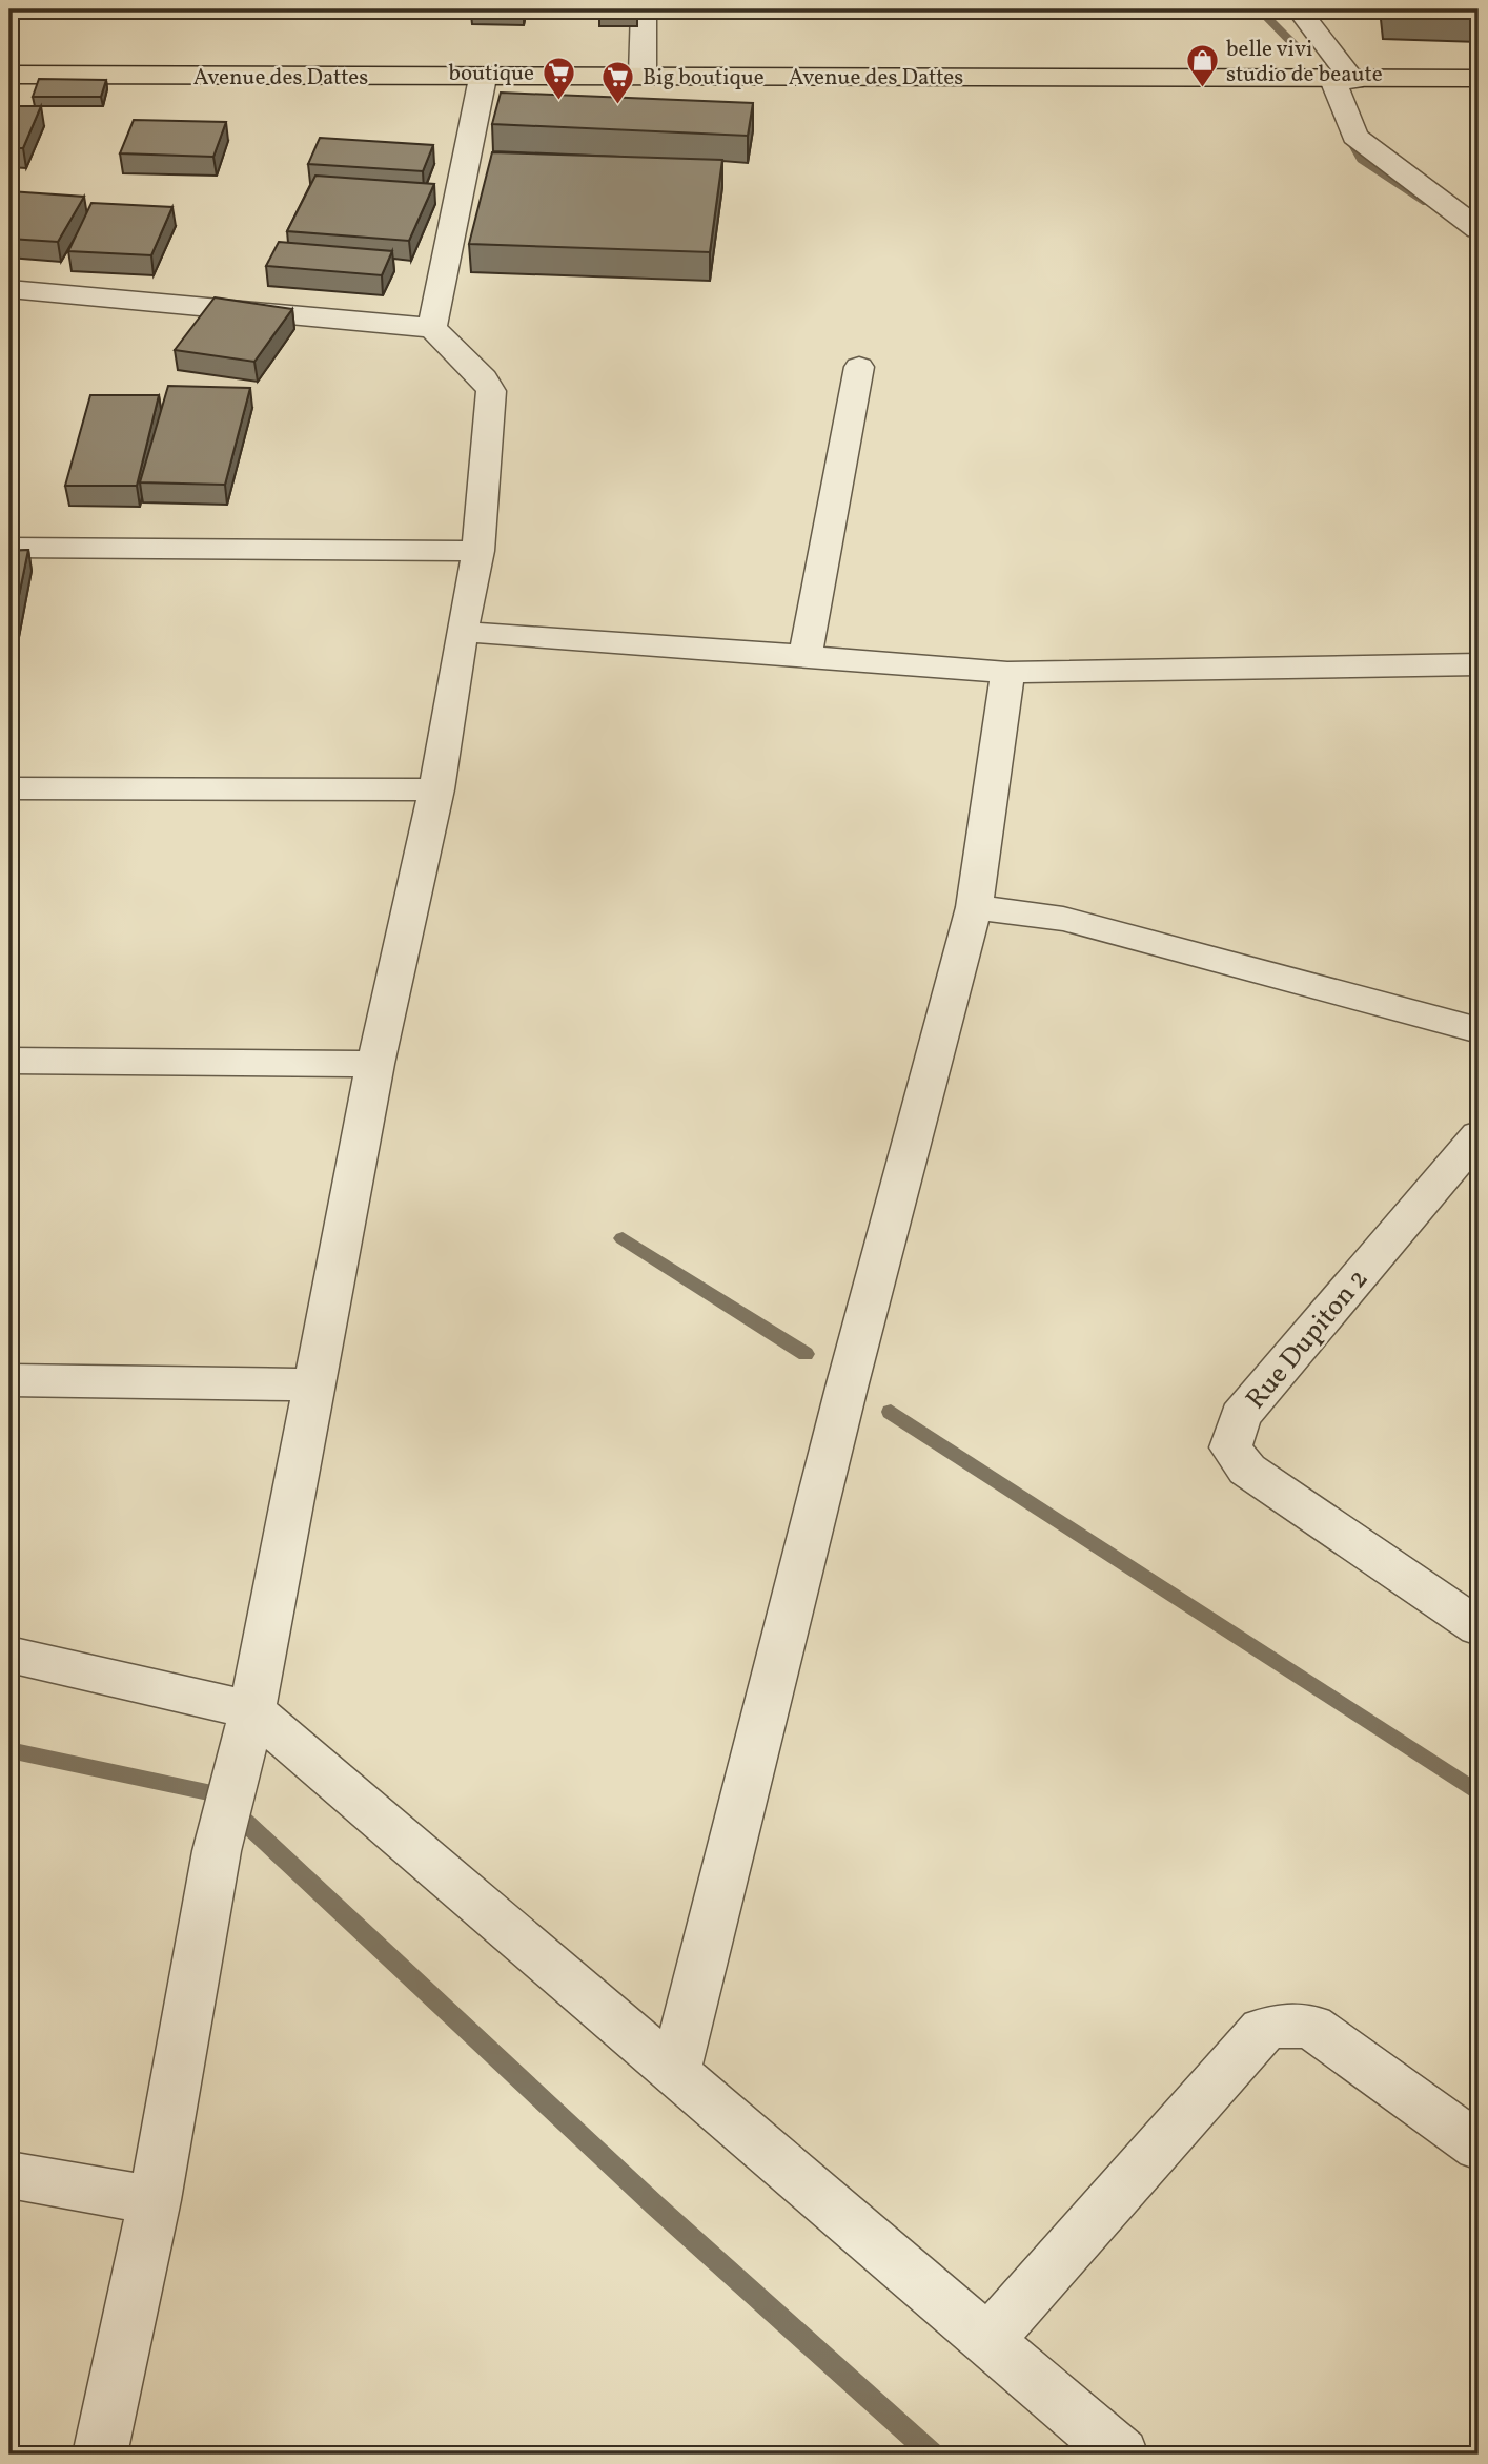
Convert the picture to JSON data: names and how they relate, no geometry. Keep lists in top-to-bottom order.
{
  "streets": {
    "main road": ["Avenue des Dattes"],
    "street": ["Rue Dupiton 2"]
  },
  "places": {
    "shop": ["belle vivi studio de beaute"],
    "supermarket": ["boutique", "Big boutique"]
  }
}
